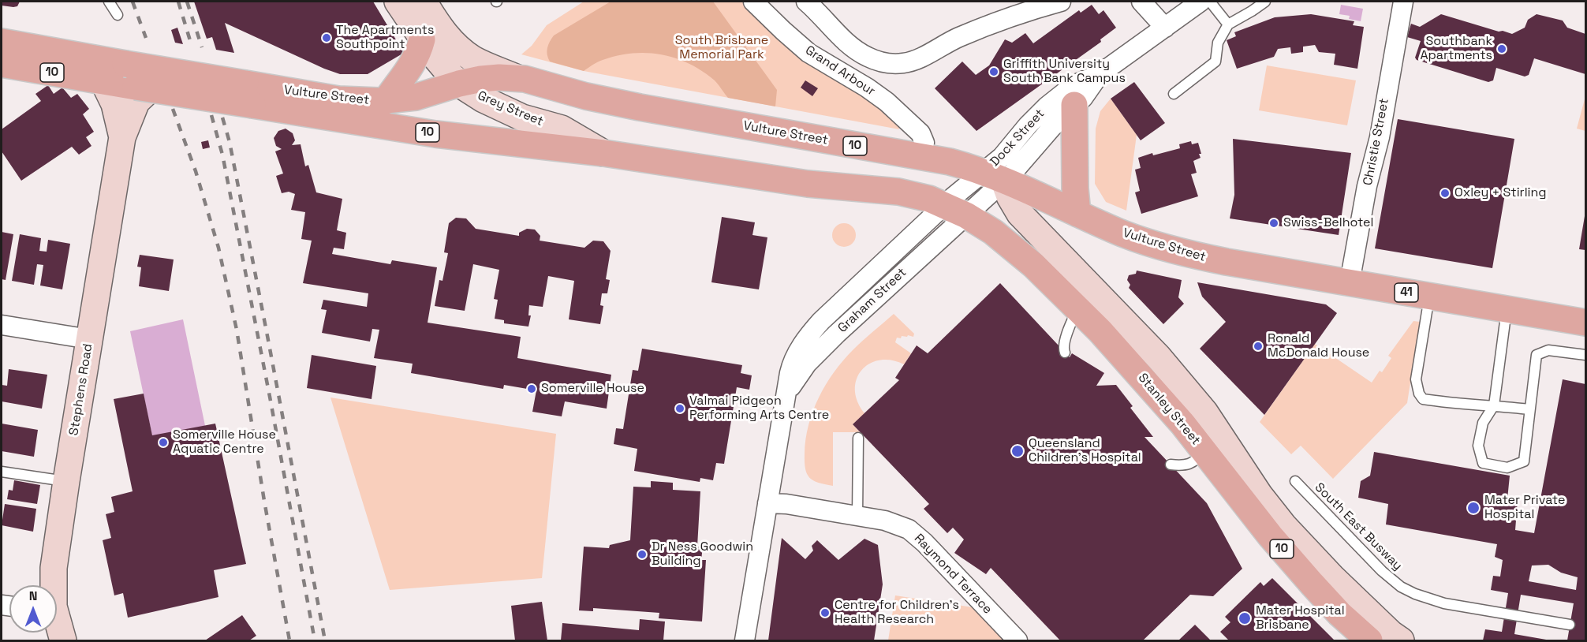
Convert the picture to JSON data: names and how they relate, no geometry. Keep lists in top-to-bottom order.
{
  "streets": {
    "main road": [
      "10",
      "Vulture Street",
      "41",
      "Stanley Street"
    ],
    "street": [
      "Grand Arbour",
      "Grey Street",
      "Dock Street",
      "Christie Street",
      "Graham Street",
      "Stephens Road",
      "Raymond Terrace"
    ],
    "lane": ["South East Busway"]
  },
  "crossings": [
    ["Vulture Street", "Grey Street"],
    ["Vulture Street", "Dock Street"],
    ["Vulture Street", "Christie Street"],
    ["Vulture Street", "Graham Street"],
    ["Vulture Street", "Stephens Road"],
    ["Vulture Street", "Stanley Street"],
    ["Dock Street", "Graham Street"],
    ["Dock Street", "Stanley Street"],
    ["Graham Street", "Stanley Street"],
    ["Graham Street", "Raymond Terrace"]
  ],
  "parks": ["South Brisbane Memorial Park"],
  "places": [
    "The Apartments Southpoint",
    "Southbank Apartments",
    "Griffith University South Bank Campus",
    "Oxley + Stirling",
    "Swiss-Belhotel",
    "Ronald McDonald House",
    "Somerville House",
    "Valmai Pidgeon Performing Arts Centre",
    "Somerville House Aquatic Centre",
    "Queensland Children's Hospital",
    "Mater Private Hospital",
    "Dr Ness Goodwin Building",
    "Centre for Children's Health Research",
    "Mater Hospital Brisbane"
  ],
  "north": "top"
}
